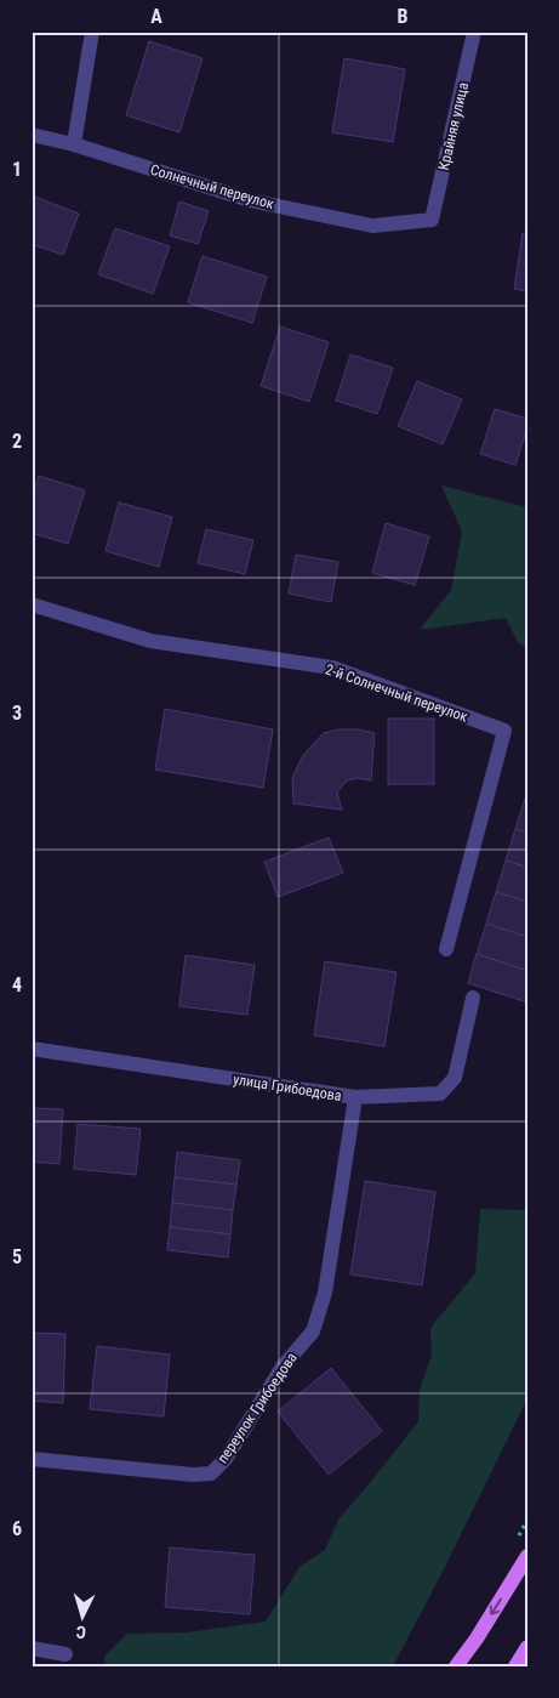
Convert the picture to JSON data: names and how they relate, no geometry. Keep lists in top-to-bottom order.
{
  "streets": {
    "street": [
      "Крайняя улица",
      "Солнечный переулок",
      "2-й Солнечный переулок",
      "улица Грибоедова",
      "переулок Грибоедова"
    ]
  },
  "crossings": [
    ["Крайняя улица", "Солнечный переулок"],
    ["улица Грибоедова", "переулок Грибоедова"]
  ],
  "north": "bottom",
  "grid": {
    "columns": ["A", "B"],
    "rows": [
      "1",
      "2",
      "3",
      "4",
      "5",
      "6"
    ]
  }
}
